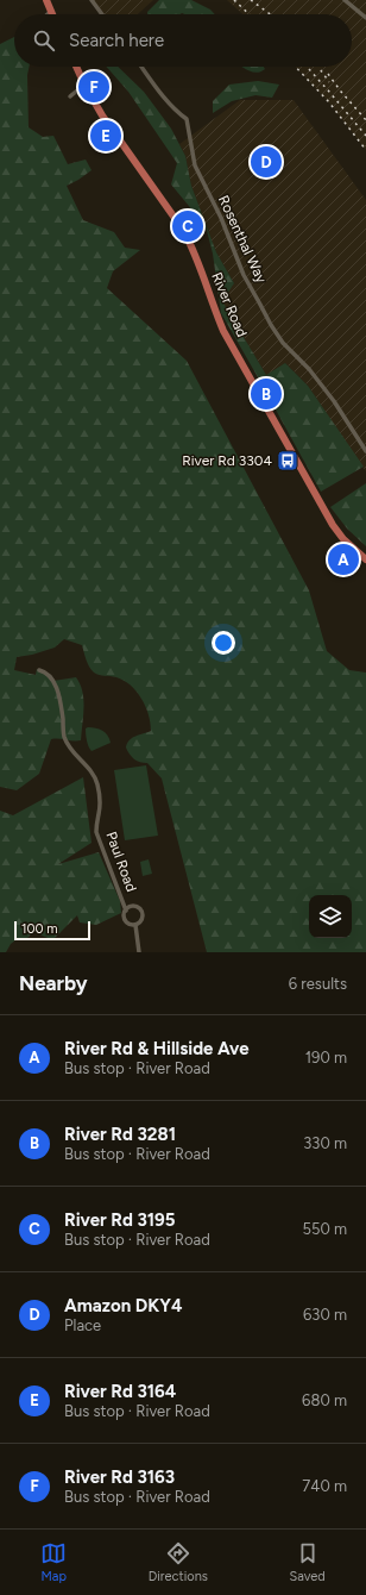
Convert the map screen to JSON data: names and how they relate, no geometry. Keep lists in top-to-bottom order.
{
  "streets": {
    "main road": ["River Road"],
    "street": ["Rosenthal Way", "Paul Road"]
  },
  "places": {
    "bus stop": ["River Rd 3304"]
  },
  "scale_bar": "100 m",
  "page": {
    "search": "Search here",
    "pins": [
      "F",
      "E",
      "D",
      "C",
      "B",
      "A"
    ],
    "scale": "100 m",
    "heading": ["Nearby", "6 results"],
    "list": [
      {
        "mark": "A",
        "name": "River Rd & Hillside Ave",
        "note": "Bus stop · River Road",
        "value": "190 m"
      },
      {
        "mark": "B",
        "name": "River Rd 3281",
        "note": "Bus stop · River Road",
        "value": "330 m"
      },
      {
        "mark": "C",
        "name": "River Rd 3195",
        "note": "Bus stop · River Road",
        "value": "550 m"
      },
      {
        "mark": "D",
        "name": "Amazon DKY4",
        "note": "Place",
        "value": "630 m"
      },
      {
        "mark": "E",
        "name": "River Rd 3164",
        "note": "Bus stop · River Road",
        "value": "680 m"
      },
      {
        "mark": "F",
        "name": "River Rd 3163",
        "note": "Bus stop · River Road",
        "value": "740 m"
      }
    ],
    "nav": ["Map", "Directions", "Saved"]
  }
}
